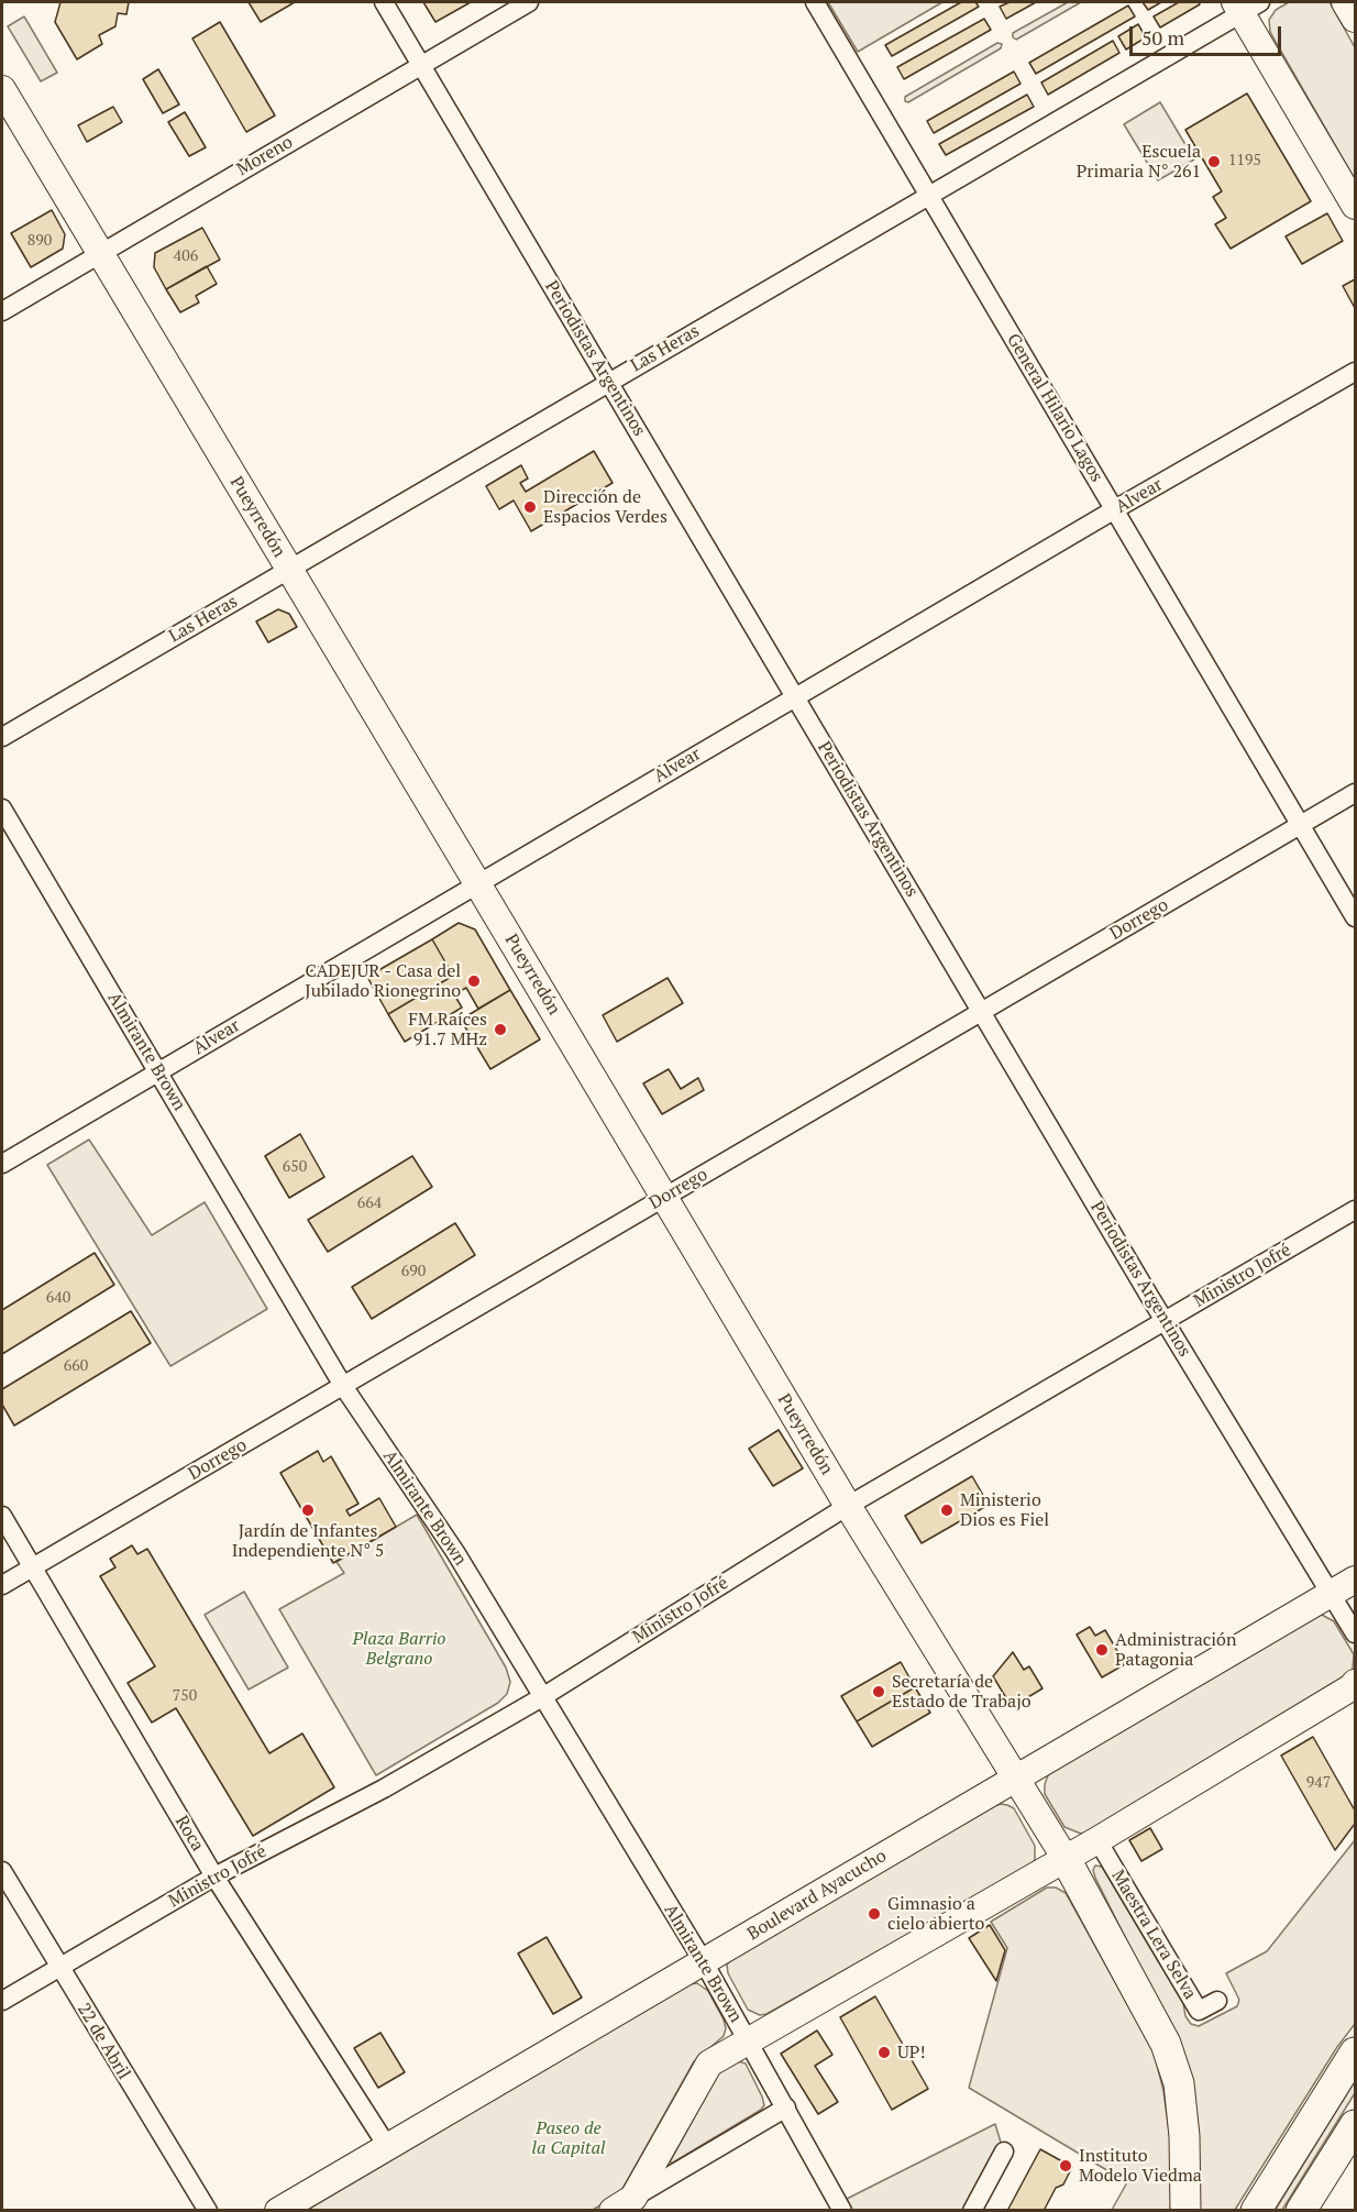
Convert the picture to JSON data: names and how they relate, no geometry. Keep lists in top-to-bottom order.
{
  "streets": {
    "main road": ["Pueyrredón", "Boulevard Ayacucho"],
    "street": [
      "Moreno",
      "Las Heras",
      "Periodistas Argentinos",
      "General Hilario Lagos",
      "Alvear",
      "Dorrego",
      "Almirante Brown",
      "Ministro Jofré",
      "Roca",
      "Maestra Lera Selva",
      "22 de Abril"
    ]
  },
  "crossings": [
    ["Moreno", "Periodistas Argentinos"],
    ["Moreno", "Pueyrredón"],
    ["Las Heras", "Periodistas Argentinos"],
    ["Las Heras", "General Hilario Lagos"],
    ["Las Heras", "Pueyrredón"],
    ["Periodistas Argentinos", "Alvear"],
    ["Periodistas Argentinos", "Dorrego"],
    ["Periodistas Argentinos", "Ministro Jofré"],
    ["Periodistas Argentinos", "Boulevard Ayacucho"],
    ["General Hilario Lagos", "Alvear"],
    ["General Hilario Lagos", "Dorrego"],
    ["Alvear", "Pueyrredón"],
    ["Alvear", "Almirante Brown"],
    ["Pueyrredón", "Dorrego"],
    ["Pueyrredón", "Ministro Jofré"],
    ["Pueyrredón", "Boulevard Ayacucho"],
    ["Dorrego", "Almirante Brown"],
    ["Dorrego", "Roca"],
    ["Almirante Brown", "Ministro Jofré"],
    ["Almirante Brown", "Boulevard Ayacucho"],
    ["Ministro Jofré", "Roca"],
    ["Ministro Jofré", "22 de Abril"],
    ["Roca", "Boulevard Ayacucho"]
  ],
  "parks": ["Plaza Barrio Belgrano", "Paseo de la Capital"],
  "places": [
    "Escuela Primaria N° 261",
    "Dirección de Espacios Verdes",
    "CADEJUR - Casa del Jubilado Rionegrino",
    "FM Raíces 91.7 MHz",
    "Jardín de Infantes Independiente N° 5",
    "Ministerio Dios es Fiel",
    "Administración Patagonia",
    "Secretaría de Estado de Trabajo",
    "Gimnasio a cielo abierto",
    "UP!",
    "Instituto Modelo Viedma"
  ],
  "house_numbers": [
    "1195",
    "890",
    "406",
    "650",
    "664",
    "690",
    "640",
    "660",
    "750",
    "947"
  ],
  "scale_bar": "50 m"
}
